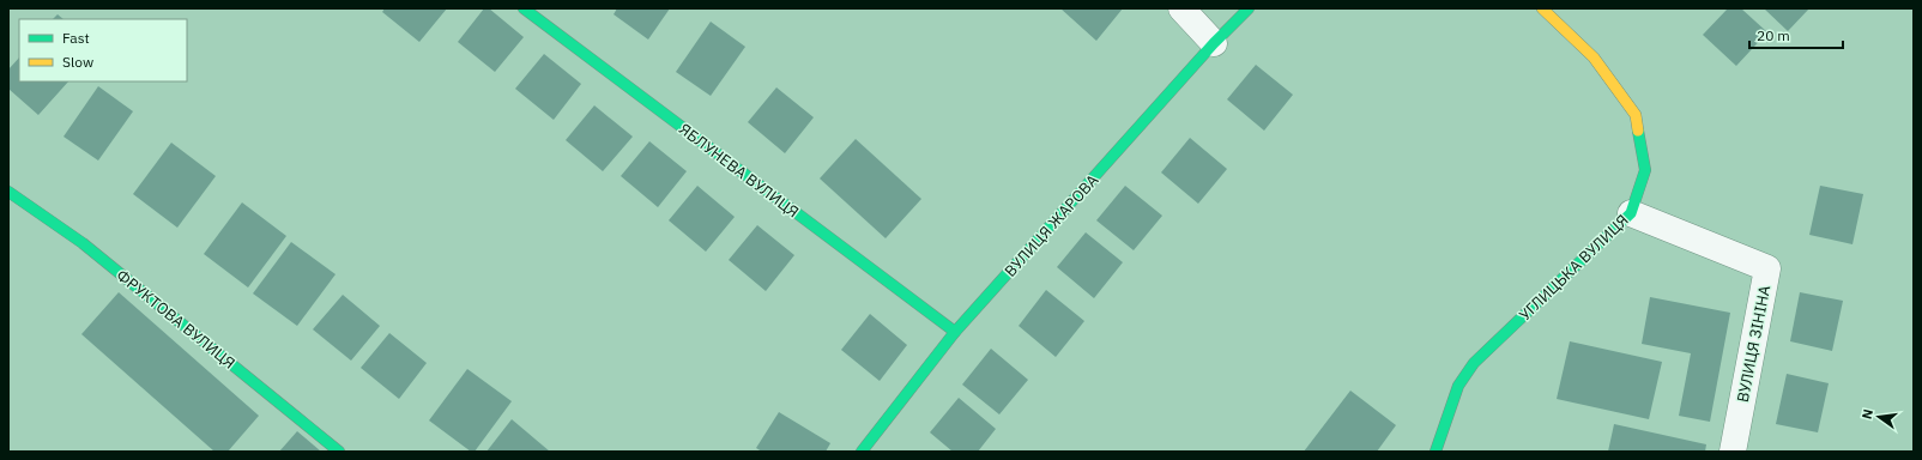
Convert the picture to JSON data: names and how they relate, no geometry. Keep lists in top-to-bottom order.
{
  "streets": {
    "street": [
      "ЯБЛУНЕВА ВУЛИЦЯ",
      "ВУЛИЦЯ ЖАРОВА",
      "УГЛИЦЬКА ВУЛИЦЯ",
      "ФРУКТОВА ВУЛИЦЯ",
      "ВУЛИЦЯ ЗІНІНА"
    ]
  },
  "crossings": [
    ["ЯБЛУНЕВА ВУЛИЦЯ", "ВУЛИЦЯ ЖАРОВА"],
    ["УГЛИЦЬКА ВУЛИЦЯ", "ВУЛИЦЯ ЗІНІНА"]
  ],
  "legend": ["Fast", "Slow"],
  "scale_bar": "20 m",
  "north": "left"
}
